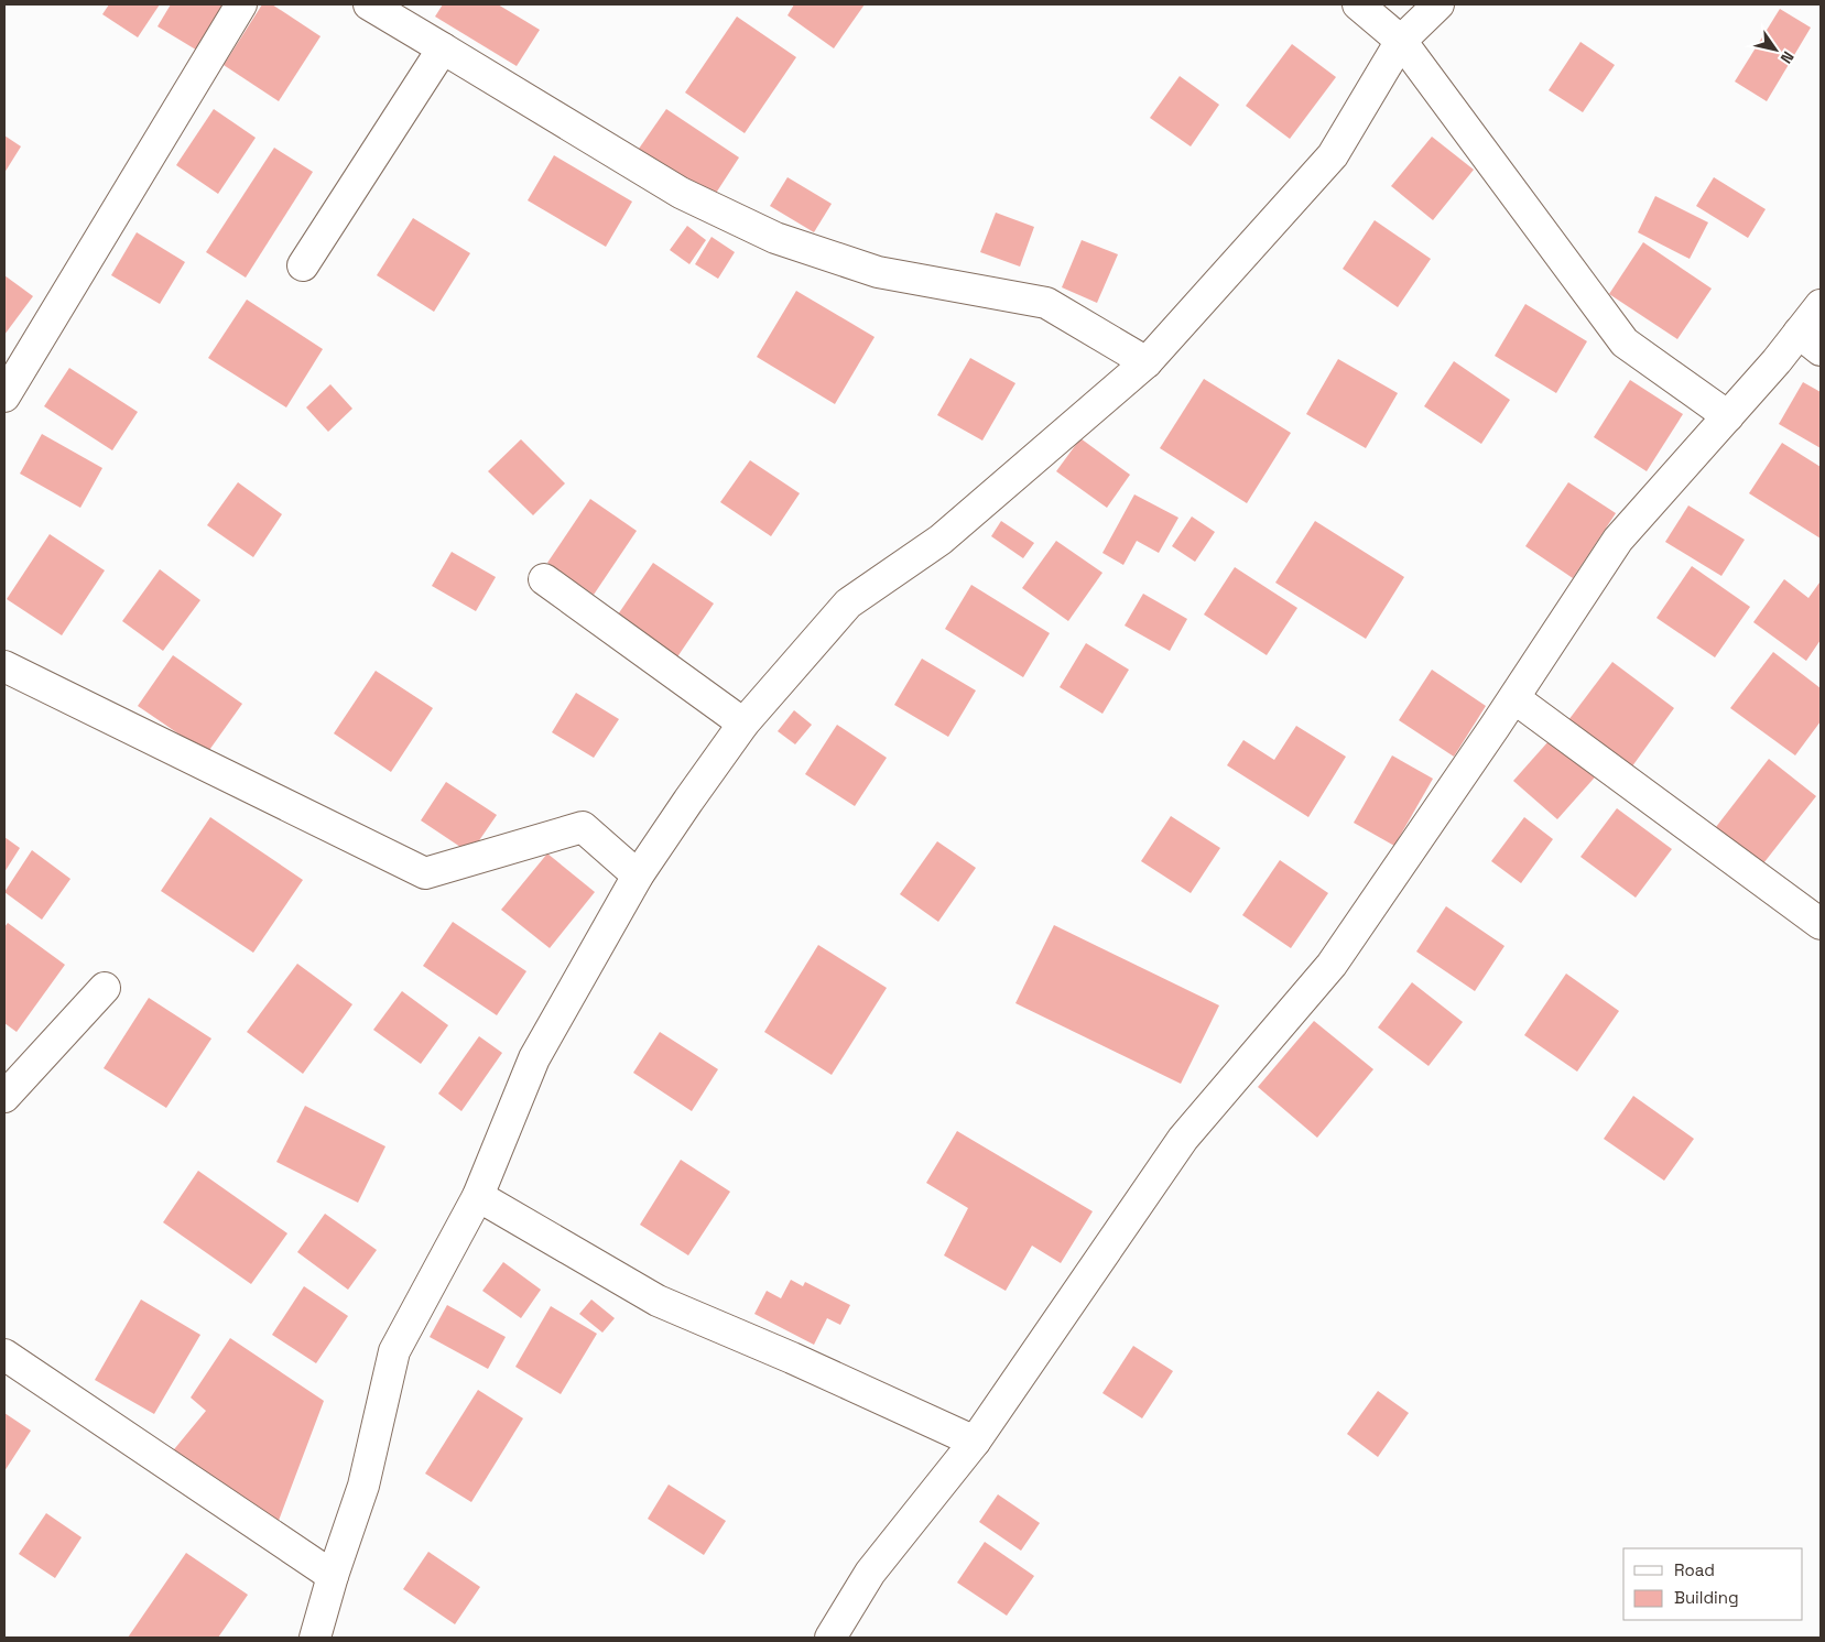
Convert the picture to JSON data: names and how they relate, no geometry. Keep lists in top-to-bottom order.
{
  "legend": ["Road", "Building"],
  "north": "bottom right"
}
